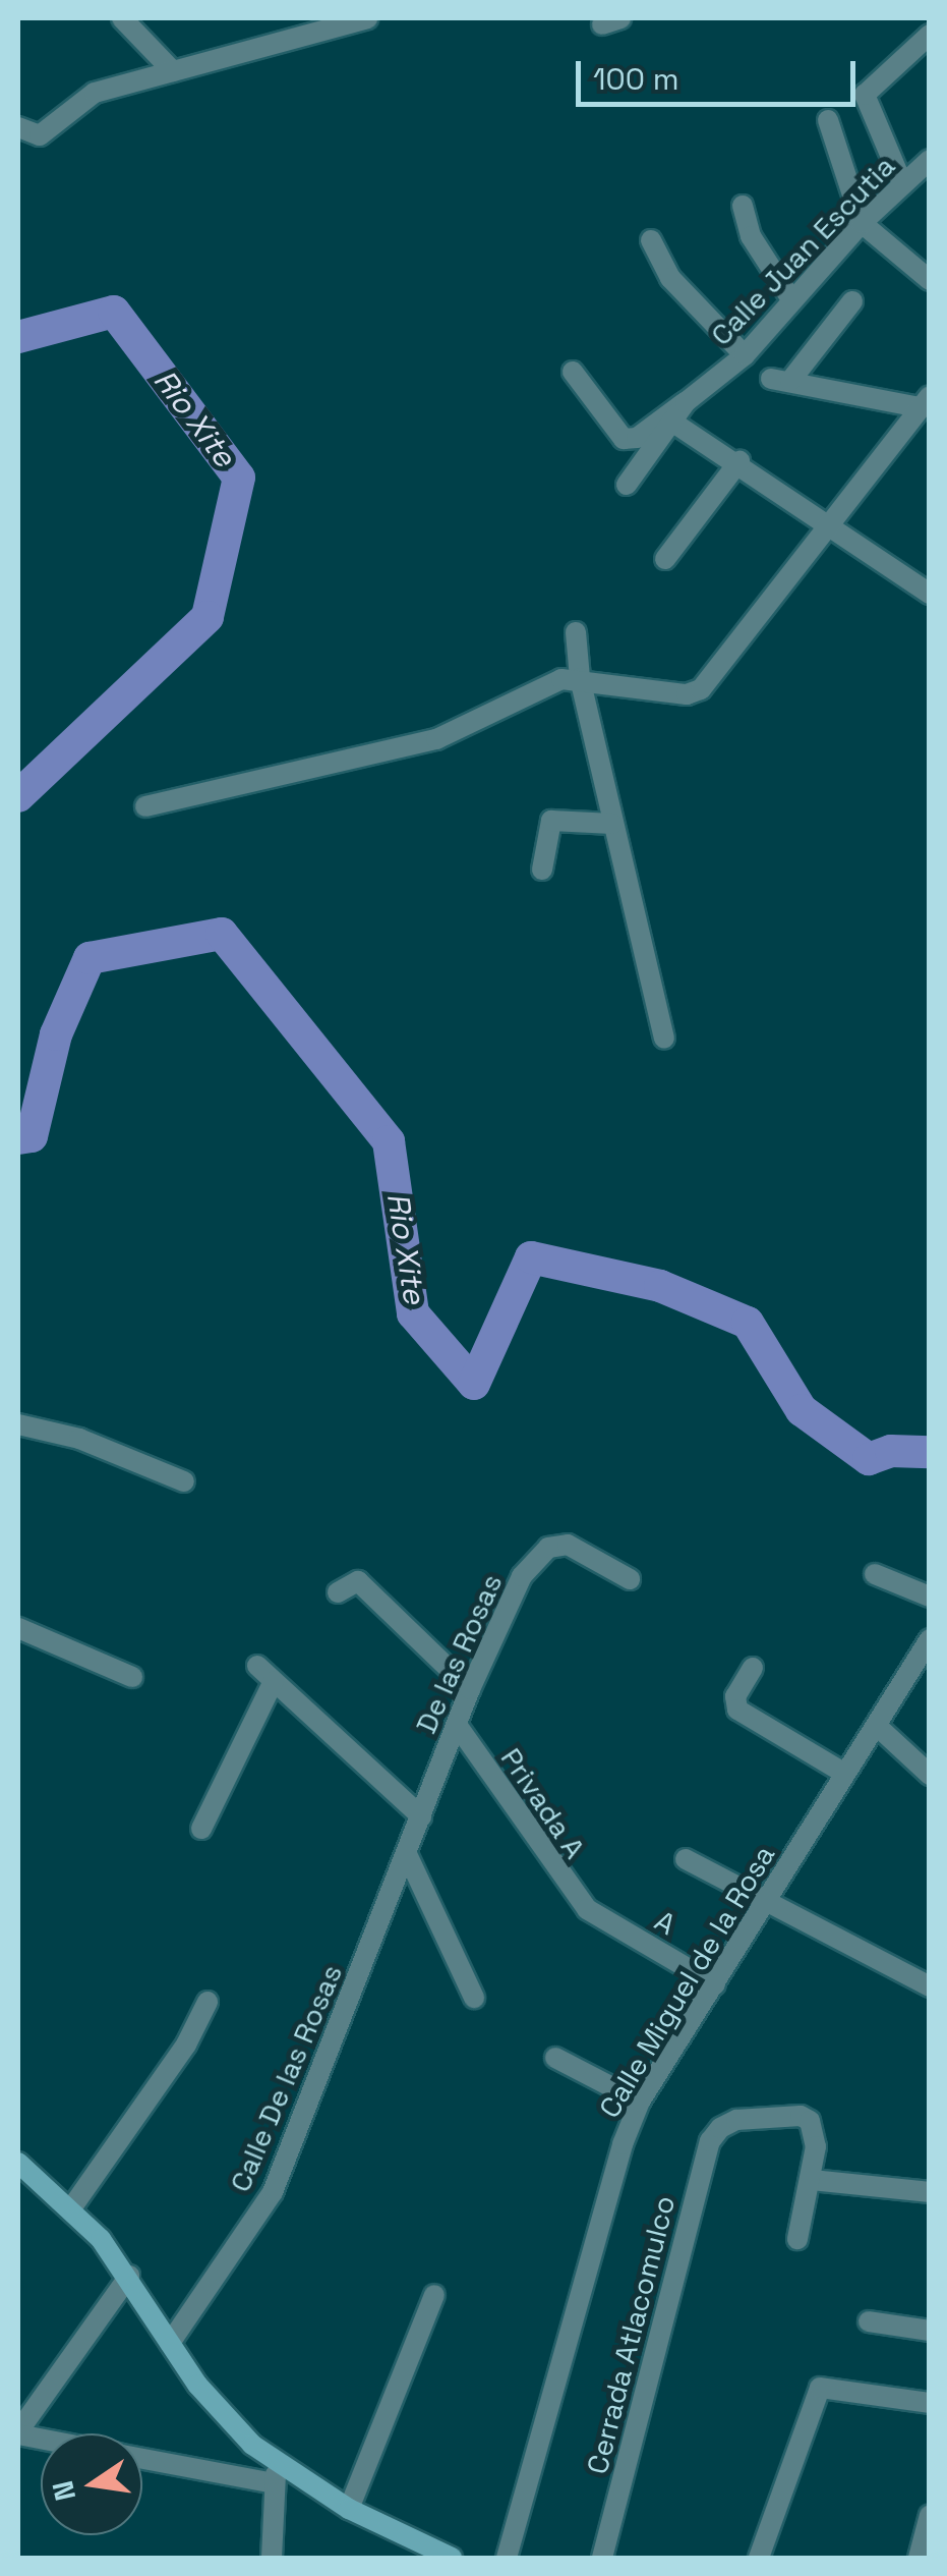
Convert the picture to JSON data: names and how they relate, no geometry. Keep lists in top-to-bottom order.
{
  "streets": {
    "street": [
      "Calle Juan Escutia",
      "De las Rosas",
      "Privada A",
      "A",
      "Calle Miguel de la Rosa",
      "Calle De las Rosas",
      "Cerrada Atlacomulco"
    ]
  },
  "crossings": [
    ["De las Rosas", "Privada A"],
    ["De las Rosas", "Calle De las Rosas"],
    ["Privada A", "A"],
    ["A", "Calle Miguel de la Rosa"]
  ],
  "water": ["Rio Xite"],
  "scale_bar": "100 m",
  "north": "left"
}
